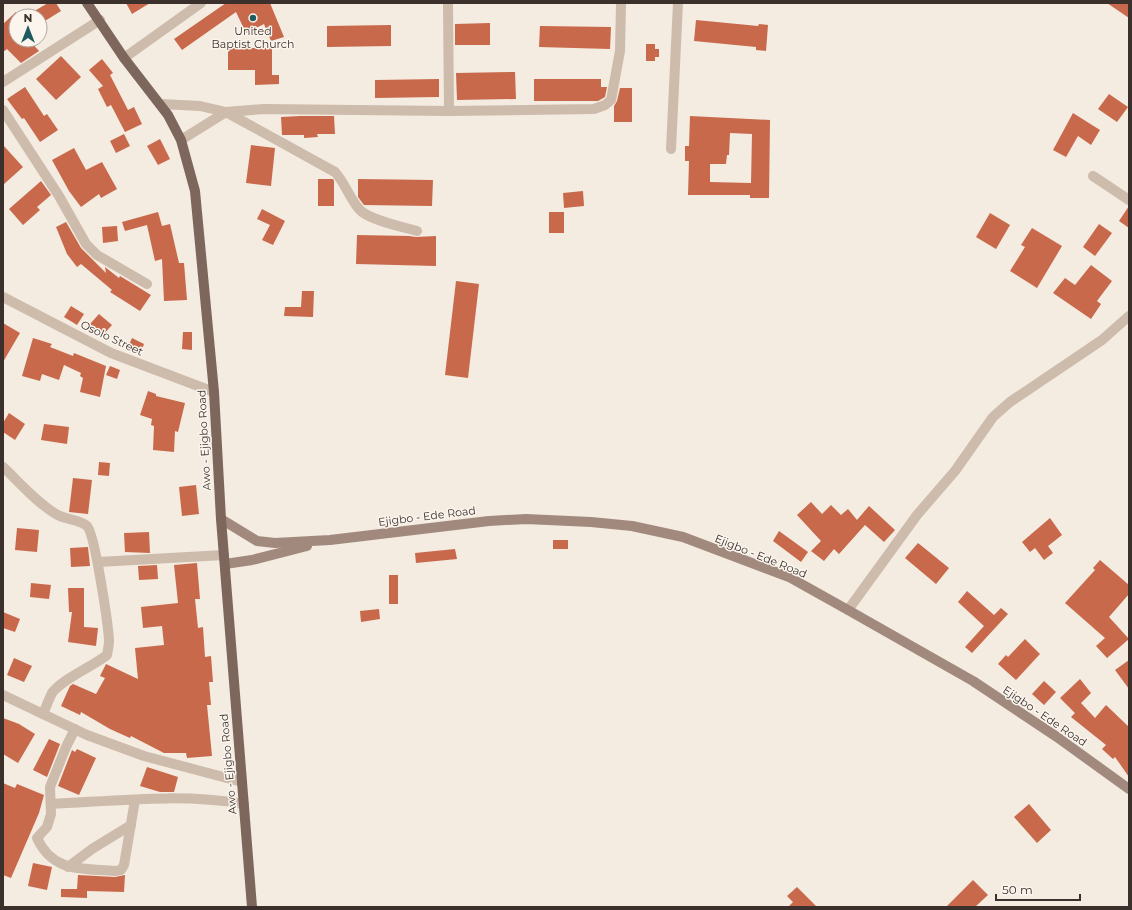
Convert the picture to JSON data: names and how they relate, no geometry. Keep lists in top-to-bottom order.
{
  "streets": {
    "main road": ["Awo - Ejigbo Road", "Ejigbo - Ede Road"],
    "street": ["Osolo Street"]
  },
  "crossings": [
    ["Osolo Street", "Awo - Ejigbo Road"],
    ["Awo - Ejigbo Road", "Ejigbo - Ede Road"]
  ],
  "places": ["United Baptist Church"],
  "scale_bar": "50 m",
  "north": "top"
}
